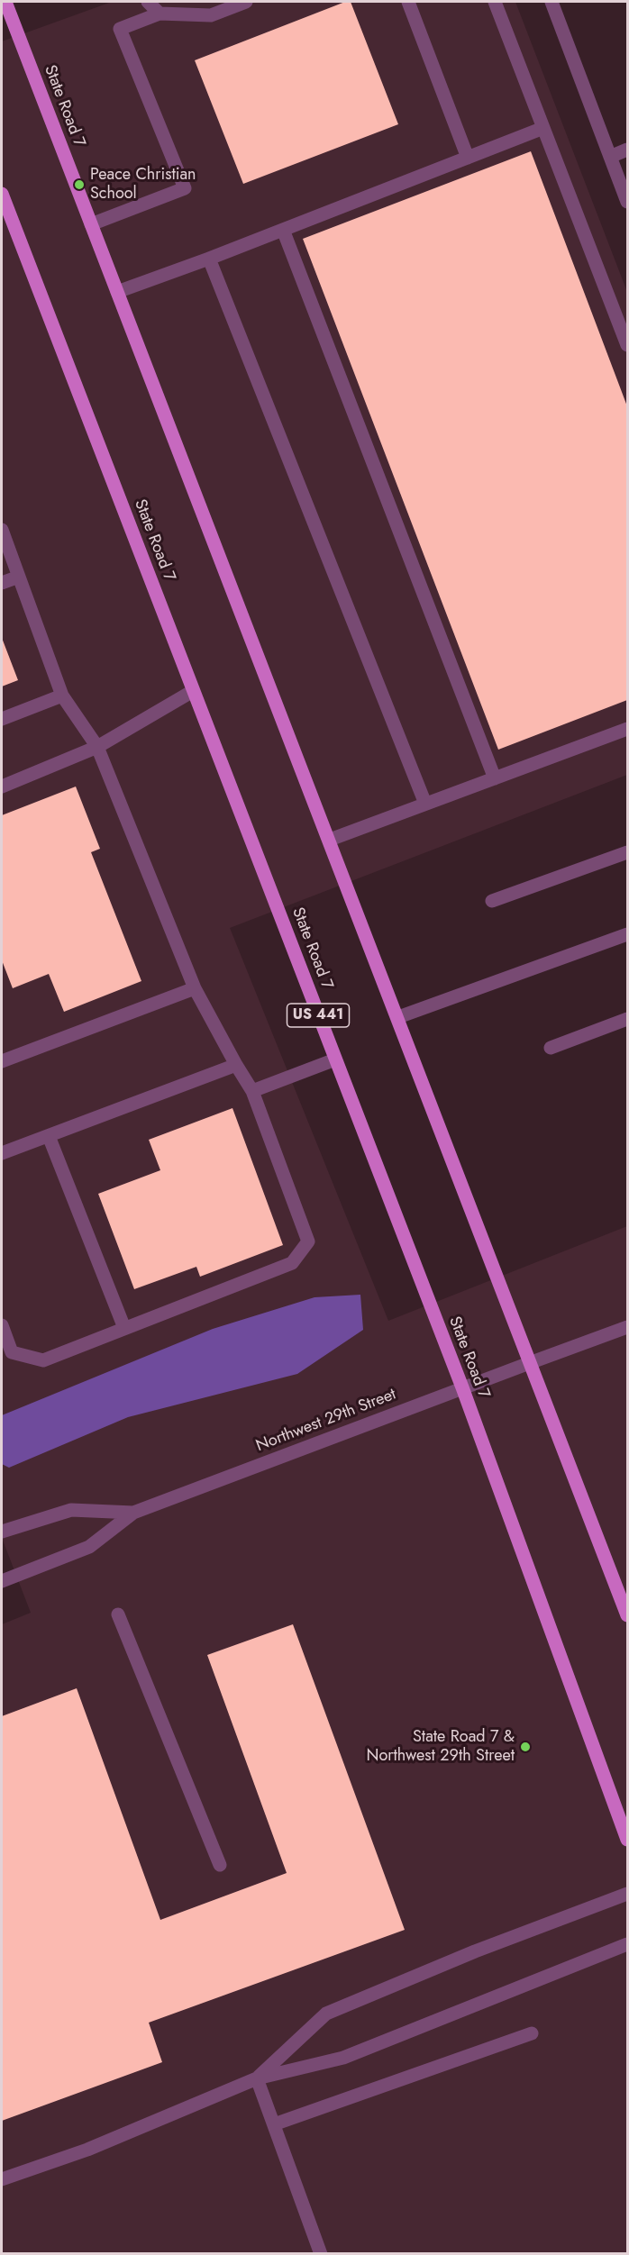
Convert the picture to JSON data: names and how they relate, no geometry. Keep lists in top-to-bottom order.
{
  "streets": {
    "main road": ["State Road 7", "US 441"],
    "street": ["Northwest 29th Street"]
  },
  "crossings": [
    ["State Road 7", "Northwest 29th Street"]
  ],
  "places": ["Peace Christian School", "State Road 7 & Northwest 29th Street"]
}
